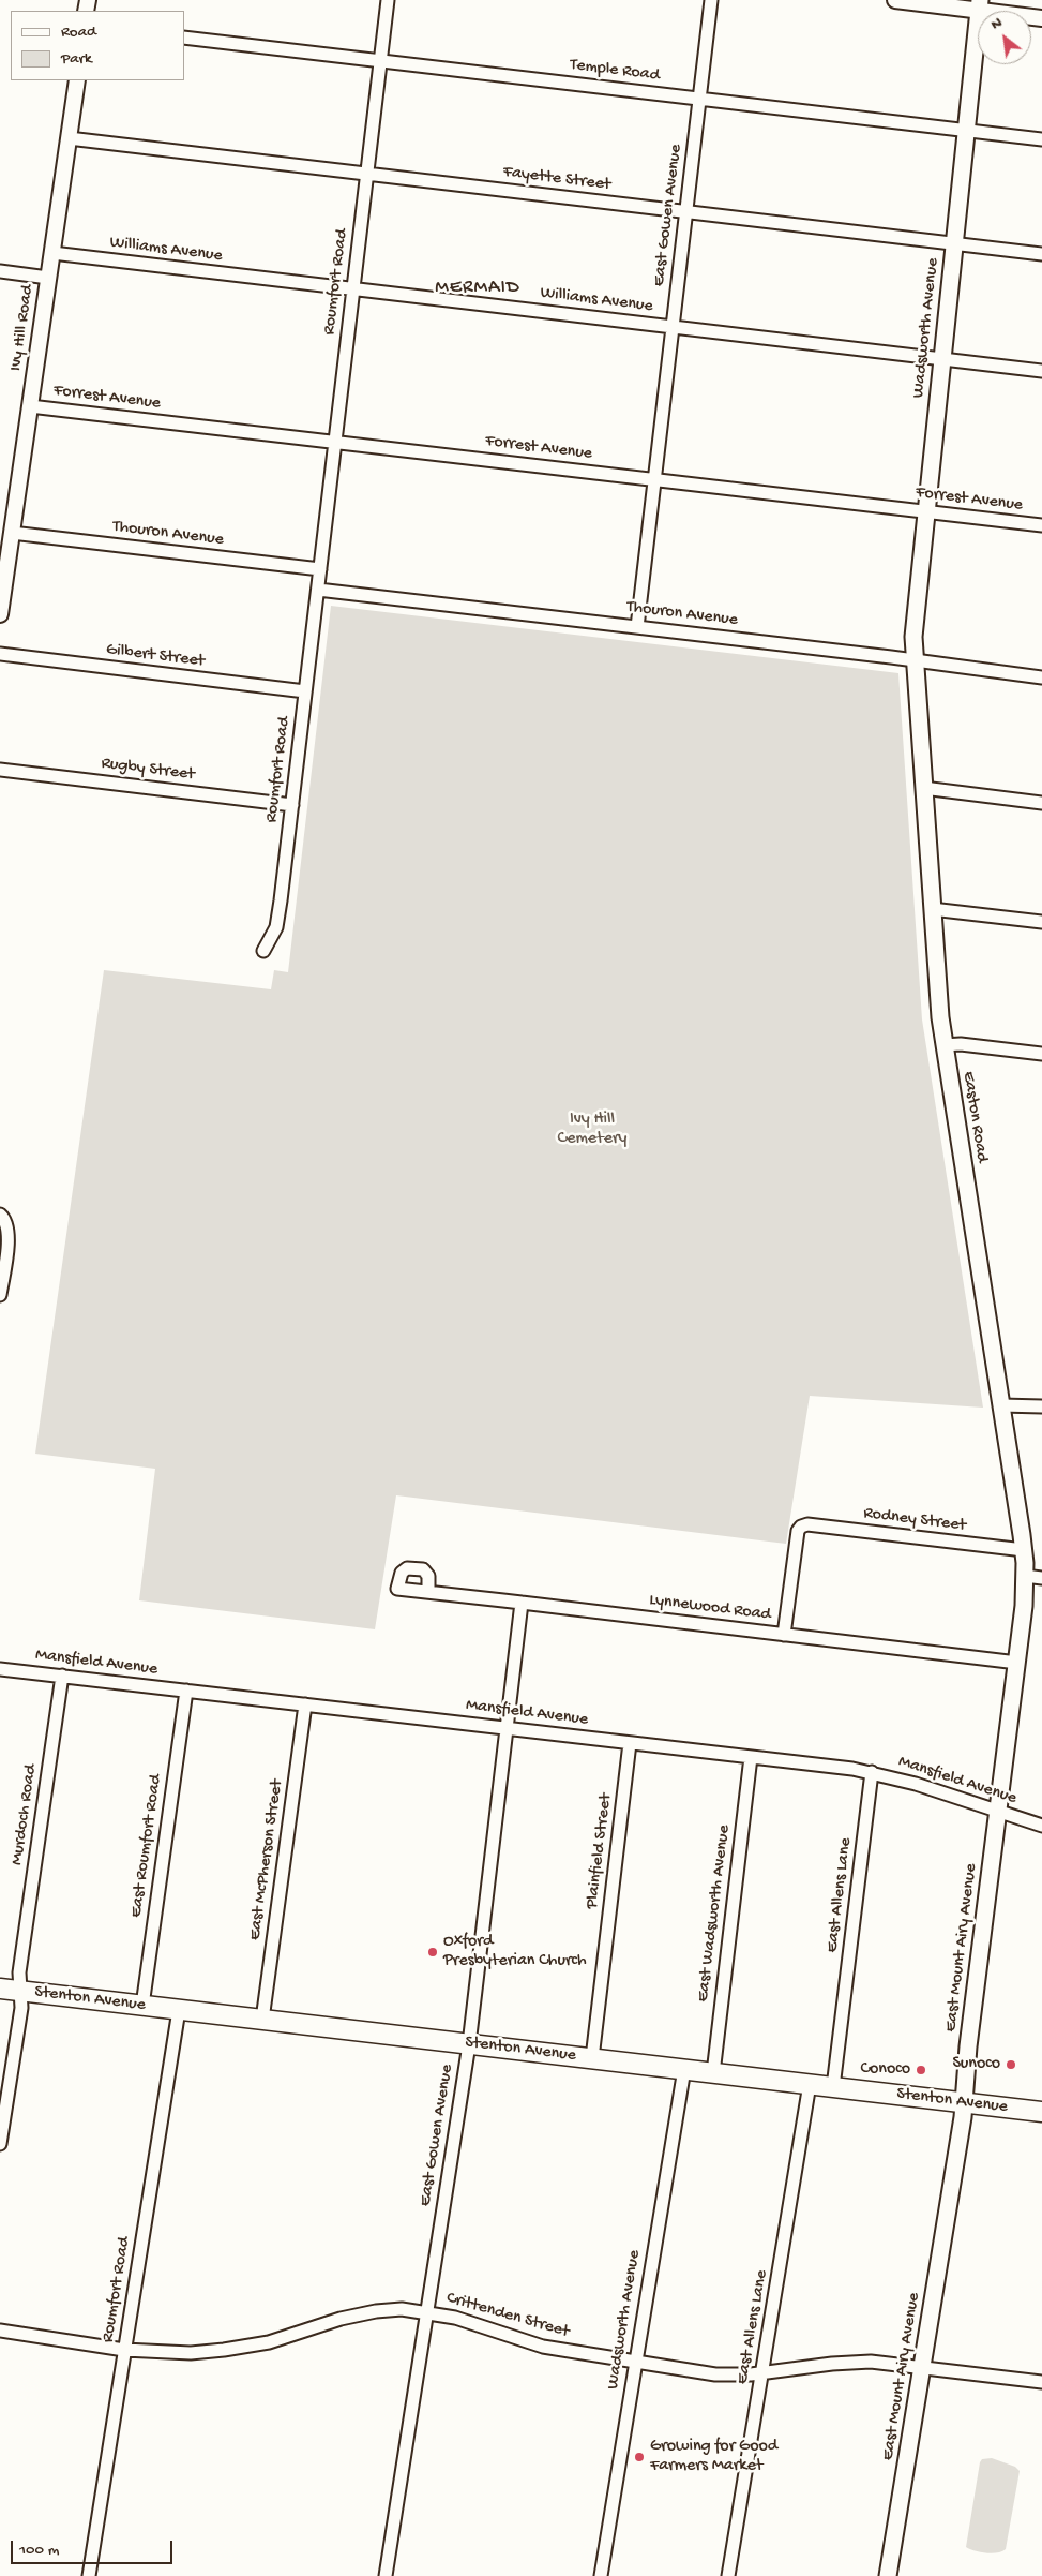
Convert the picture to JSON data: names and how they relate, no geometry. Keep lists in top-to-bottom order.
{
  "streets": {
    "main road": [
      "Wadsworth Avenue",
      "Easton Road",
      "East Mount Airy Avenue",
      "Stenton Avenue"
    ],
    "street": [
      "Temple Road",
      "Fayette Street",
      "East Gowen Avenue",
      "Williams Avenue",
      "Roumfort Road",
      "Ivy Hill Road",
      "Forrest Avenue",
      "Thouron Avenue",
      "Gilbert Street",
      "Rugby Street",
      "Rodney Street",
      "Lynnewood Road",
      "Mansfield Avenue",
      "Murdoch Road",
      "East Roumfort Road",
      "Plainfield Street",
      "East McPherson Street",
      "East Allens Lane",
      "East Wadsworth Avenue",
      "Crittenden Street"
    ]
  },
  "crossings": [
    ["Temple Road", "East Gowen Avenue"],
    ["Temple Road", "Roumfort Road"],
    ["Temple Road", "Wadsworth Avenue"],
    ["Fayette Street", "East Gowen Avenue"],
    ["Fayette Street", "Roumfort Road"],
    ["Fayette Street", "Ivy Hill Road"],
    ["Fayette Street", "Wadsworth Avenue"],
    ["East Gowen Avenue", "Williams Avenue"],
    ["East Gowen Avenue", "Forrest Avenue"],
    ["East Gowen Avenue", "Thouron Avenue"],
    ["East Gowen Avenue", "Lynnewood Road"],
    ["East Gowen Avenue", "Mansfield Avenue"],
    ["East Gowen Avenue", "Stenton Avenue"],
    ["East Gowen Avenue", "Crittenden Street"],
    ["Williams Avenue", "Roumfort Road"],
    ["Williams Avenue", "Ivy Hill Road"],
    ["Williams Avenue", "Wadsworth Avenue"],
    ["Roumfort Road", "Forrest Avenue"],
    ["Roumfort Road", "Thouron Avenue"],
    ["Roumfort Road", "Gilbert Street"],
    ["Roumfort Road", "Rugby Street"],
    ["Roumfort Road", "Stenton Avenue"],
    ["Roumfort Road", "Crittenden Street"],
    ["Ivy Hill Road", "Forrest Avenue"],
    ["Ivy Hill Road", "Thouron Avenue"],
    ["Wadsworth Avenue", "Forrest Avenue"],
    ["Wadsworth Avenue", "Thouron Avenue"],
    ["Wadsworth Avenue", "Easton Road"],
    ["Wadsworth Avenue", "Stenton Avenue"],
    ["Wadsworth Avenue", "Crittenden Street"],
    ["Thouron Avenue", "Easton Road"],
    ["Easton Road", "Rodney Street"],
    ["Easton Road", "East Mount Airy Avenue"],
    ["Rodney Street", "Lynnewood Road"],
    ["Lynnewood Road", "East Mount Airy Avenue"],
    ["Mansfield Avenue", "Murdoch Road"],
    ["Mansfield Avenue", "East Roumfort Road"],
    ["Mansfield Avenue", "Plainfield Street"],
    ["Mansfield Avenue", "East McPherson Street"],
    ["Mansfield Avenue", "East Allens Lane"],
    ["Mansfield Avenue", "East Wadsworth Avenue"],
    ["Mansfield Avenue", "East Mount Airy Avenue"],
    ["Murdoch Road", "Stenton Avenue"],
    ["East Roumfort Road", "Stenton Avenue"],
    ["Plainfield Street", "Stenton Avenue"],
    ["East McPherson Street", "Stenton Avenue"],
    ["East Allens Lane", "Stenton Avenue"],
    ["East Allens Lane", "Crittenden Street"],
    ["East Wadsworth Avenue", "Stenton Avenue"],
    ["East Mount Airy Avenue", "Stenton Avenue"],
    ["East Mount Airy Avenue", "Crittenden Street"]
  ],
  "districts": ["MERMAID"],
  "parks": ["Ivy Hill Cemetery"],
  "places": [
    "Oxford Presbyterian Church",
    "Sunoco",
    "Conoco",
    "Growing for Good Farmers Market"
  ],
  "legend": ["Road", "Park"],
  "scale_bar": "100 m",
  "north": "top left"
}
